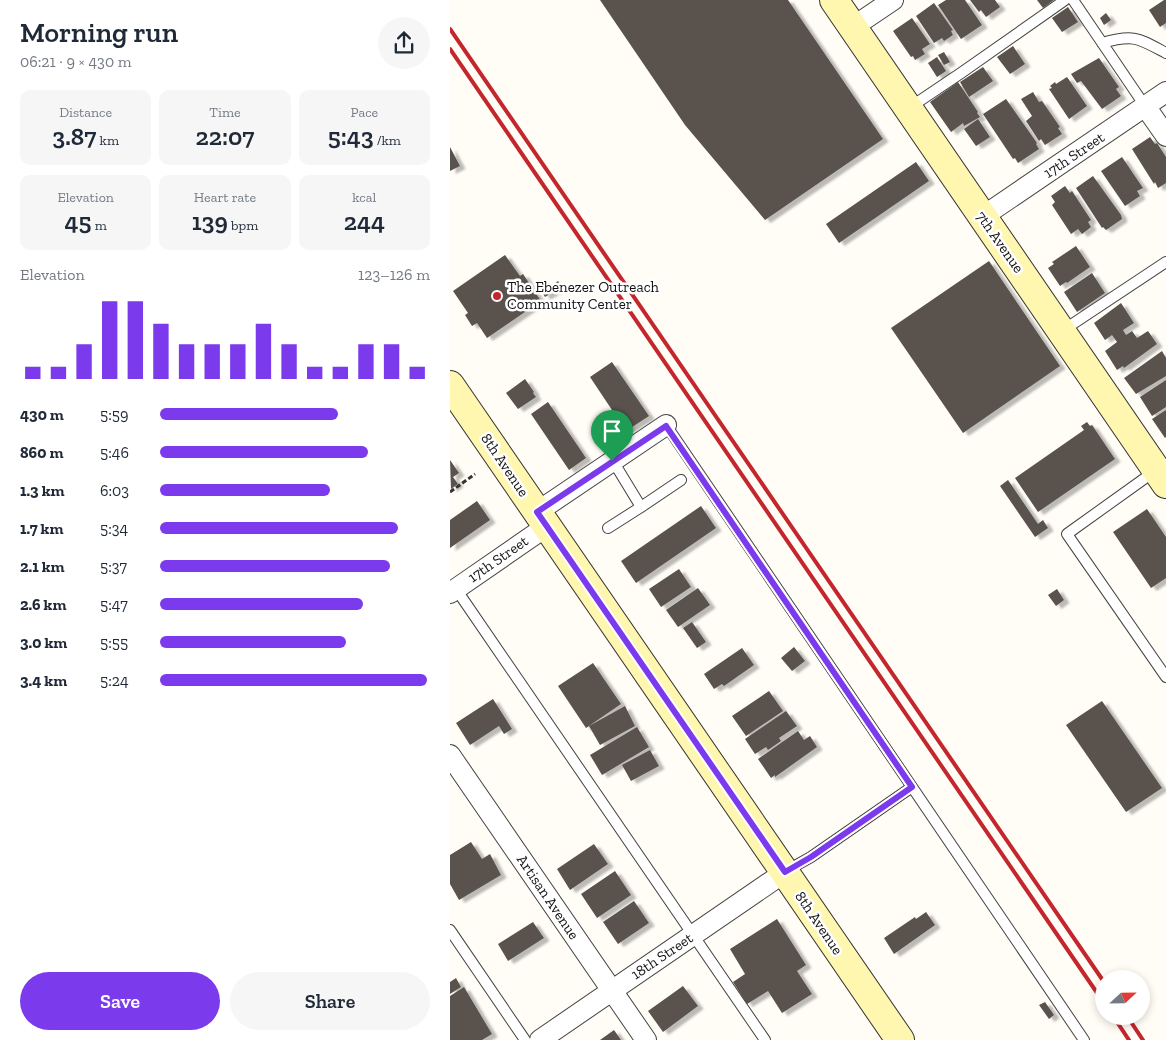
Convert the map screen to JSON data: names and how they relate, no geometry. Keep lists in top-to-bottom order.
{
  "streets": {
    "main road": ["7th Avenue", "8th Avenue"],
    "street": ["17th Street", "Artisan Avenue", "18th Street"]
  },
  "crossings": [
    ["17th Street", "7th Avenue"],
    ["17th Street", "8th Avenue"],
    ["8th Avenue", "18th Street"],
    ["Artisan Avenue", "18th Street"]
  ],
  "places": ["The Ebenezer Outreach Community Center"],
  "north": "right",
  "page": {
    "heading": ["Morning run", "06:21 · 9 × 430 m"],
    "stats": [
      ["Distance", "3.87 km"],
      ["Time", "22:07"],
      ["Pace", "5:43 /km"],
      ["Elevation", "45 m"],
      ["Heart rate", "139 bpm"],
      ["kcal", "244"]
    ],
    "chart": ["Elevation", "123–126 m"],
    "list": [
      {
        "name": "430 m",
        "note": "5:59"
      },
      {
        "name": "860 m",
        "note": "5:46"
      },
      {
        "name": "1.3 km",
        "note": "6:03"
      },
      {
        "name": "1.7 km",
        "note": "5:34"
      },
      {
        "name": "2.1 km",
        "note": "5:37"
      },
      {
        "name": "2.6 km",
        "note": "5:47"
      },
      {
        "name": "3.0 km",
        "note": "5:55"
      },
      {
        "name": "3.4 km",
        "note": "5:24"
      }
    ],
    "buttons": ["Save", "Share"]
  }
}
